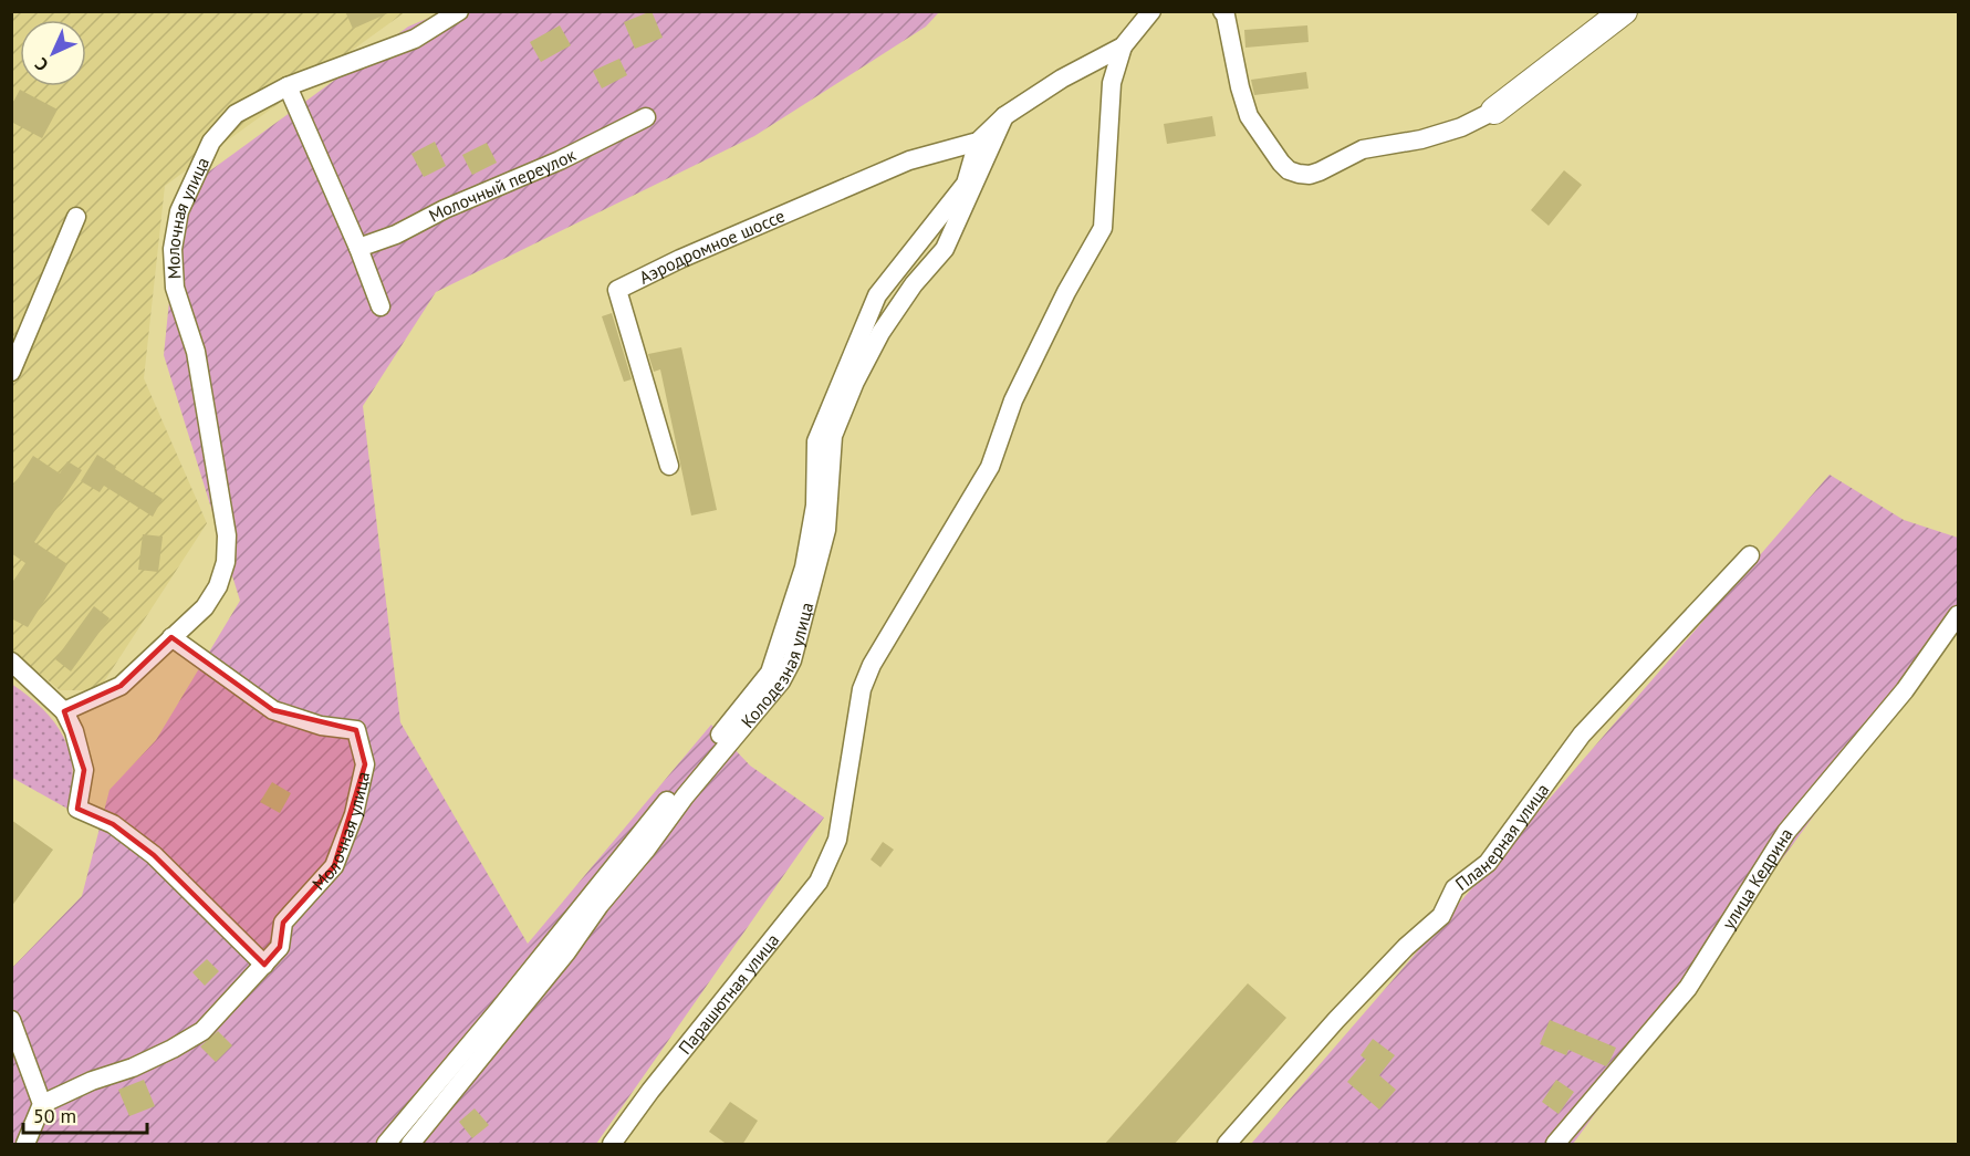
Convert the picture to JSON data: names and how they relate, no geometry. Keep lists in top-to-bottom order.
{
  "streets": {
    "street": [
      "Молочный переулок",
      "Молочная улица",
      "Аэродромное шоссе",
      "Колодезная улица",
      "Планерная улица",
      "улица Кедрина",
      "Парашютная улица"
    ]
  },
  "crossings": [
    ["Аэродромное шоссе", "Колодезная улица"],
    ["Аэродромное шоссе", "Парашютная улица"]
  ],
  "scale_bar": "50 m",
  "north": "bottom left"
}
